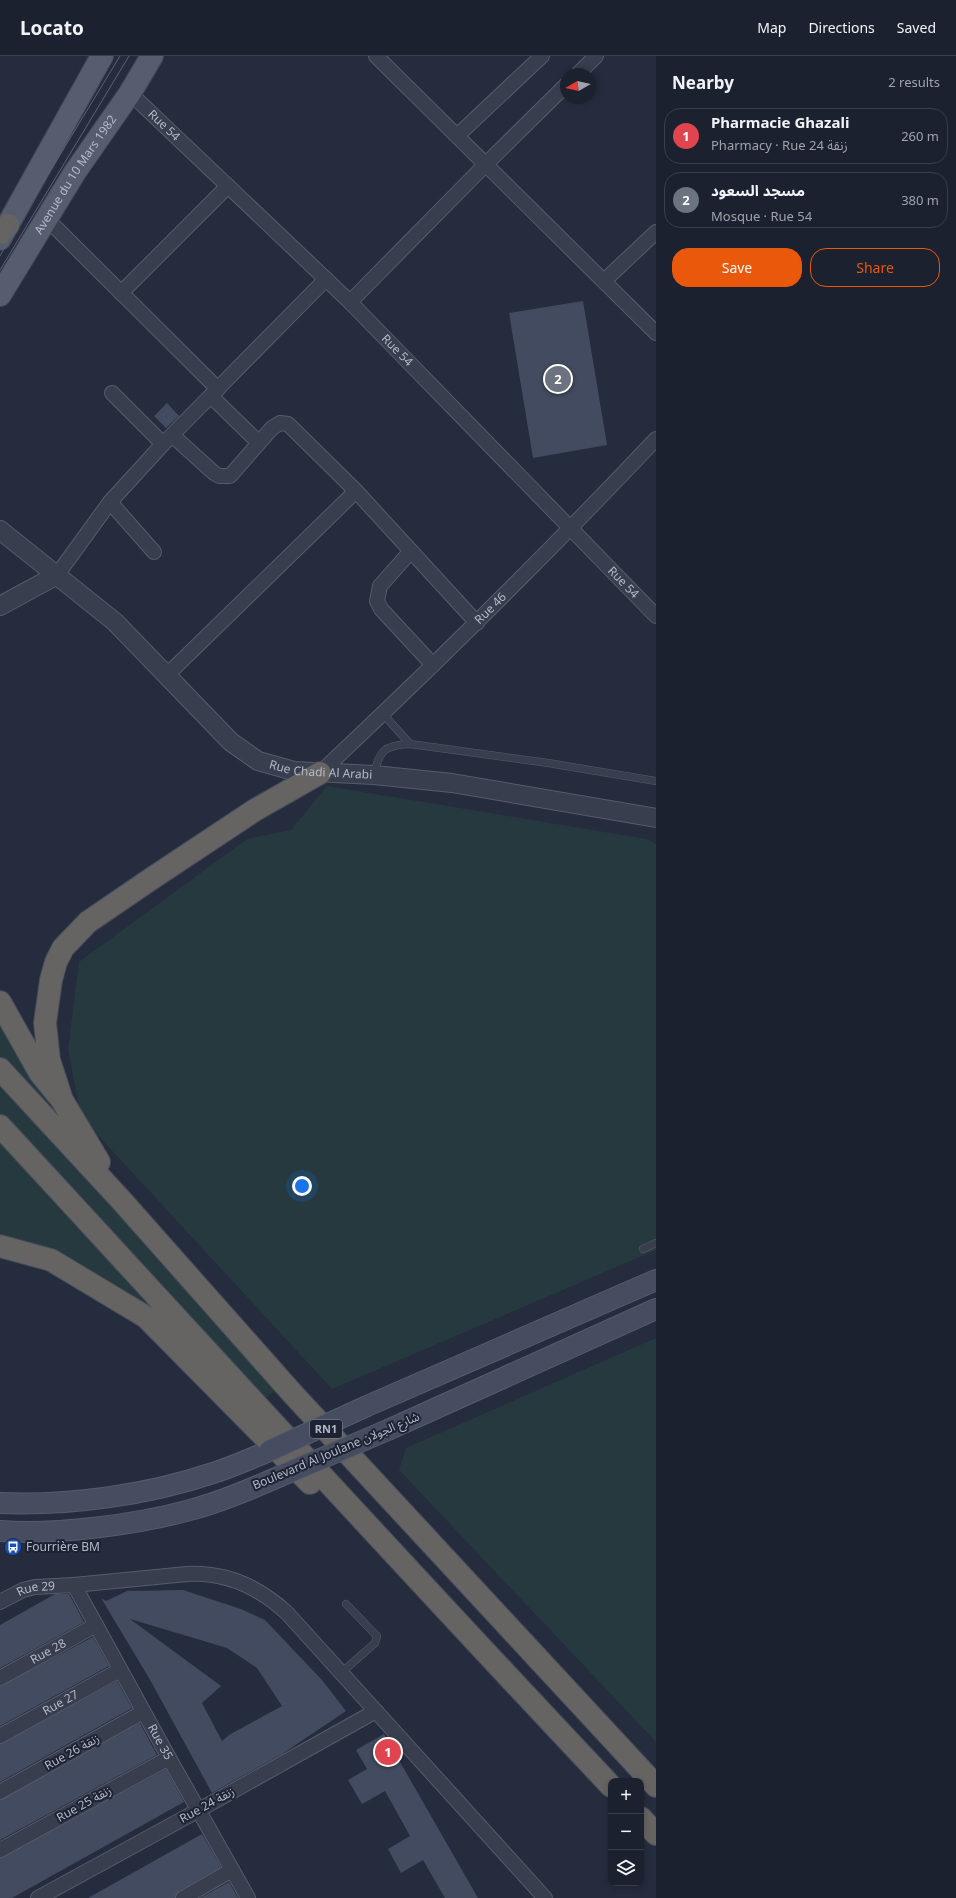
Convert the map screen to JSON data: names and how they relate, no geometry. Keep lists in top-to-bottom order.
{
  "streets": {
    "highway": ["RN1"],
    "main road": ["Avenue du 10 Mars 1982", "Boulevard Al Joulane شارع الجولان"],
    "street": [
      "Rue 54",
      "Rue 46",
      "Rue Chadi Al Arabi",
      "Rue 29",
      "Rue 28",
      "Rue 27",
      "Rue 35",
      "Rue 26 زنقة",
      "Rue 25 زنقة",
      "Rue 24 زنقة"
    ]
  },
  "crossings": [
    ["Rue 54", "Avenue du 10 Mars 1982"],
    ["Rue 54", "Rue 46"],
    ["Rue 46", "Rue Chadi Al Arabi"],
    ["Rue 29", "Rue 35"],
    ["Rue 29", "Rue 24 زنقة"],
    ["Rue 28", "Rue 35"],
    ["Rue 27", "Rue 35"],
    ["Rue 35", "Rue 26 زنقة"],
    ["Rue 35", "Rue 25 زنقة"],
    ["Rue 35", "Rue 24 زنقة"]
  ],
  "places": {
    "bus stop": ["Fourrière BM"]
  },
  "north": "left",
  "page": {
    "header": "Locato",
    "nav": ["Map", "Directions", "Saved"],
    "heading": ["Nearby", "2 results"],
    "list": [
      {
        "mark": "1",
        "name": "Pharmacie Ghazali",
        "note": "Pharmacy · Rue 24 زنقة",
        "value": "260 m"
      },
      {
        "mark": "2",
        "name": "مسجد السعود",
        "note": "Mosque · Rue 54",
        "value": "380 m"
      }
    ],
    "buttons": ["Save", "Share"],
    "pins": ["2", "1"],
    "map_buttons": ["+", "−"]
  }
}
